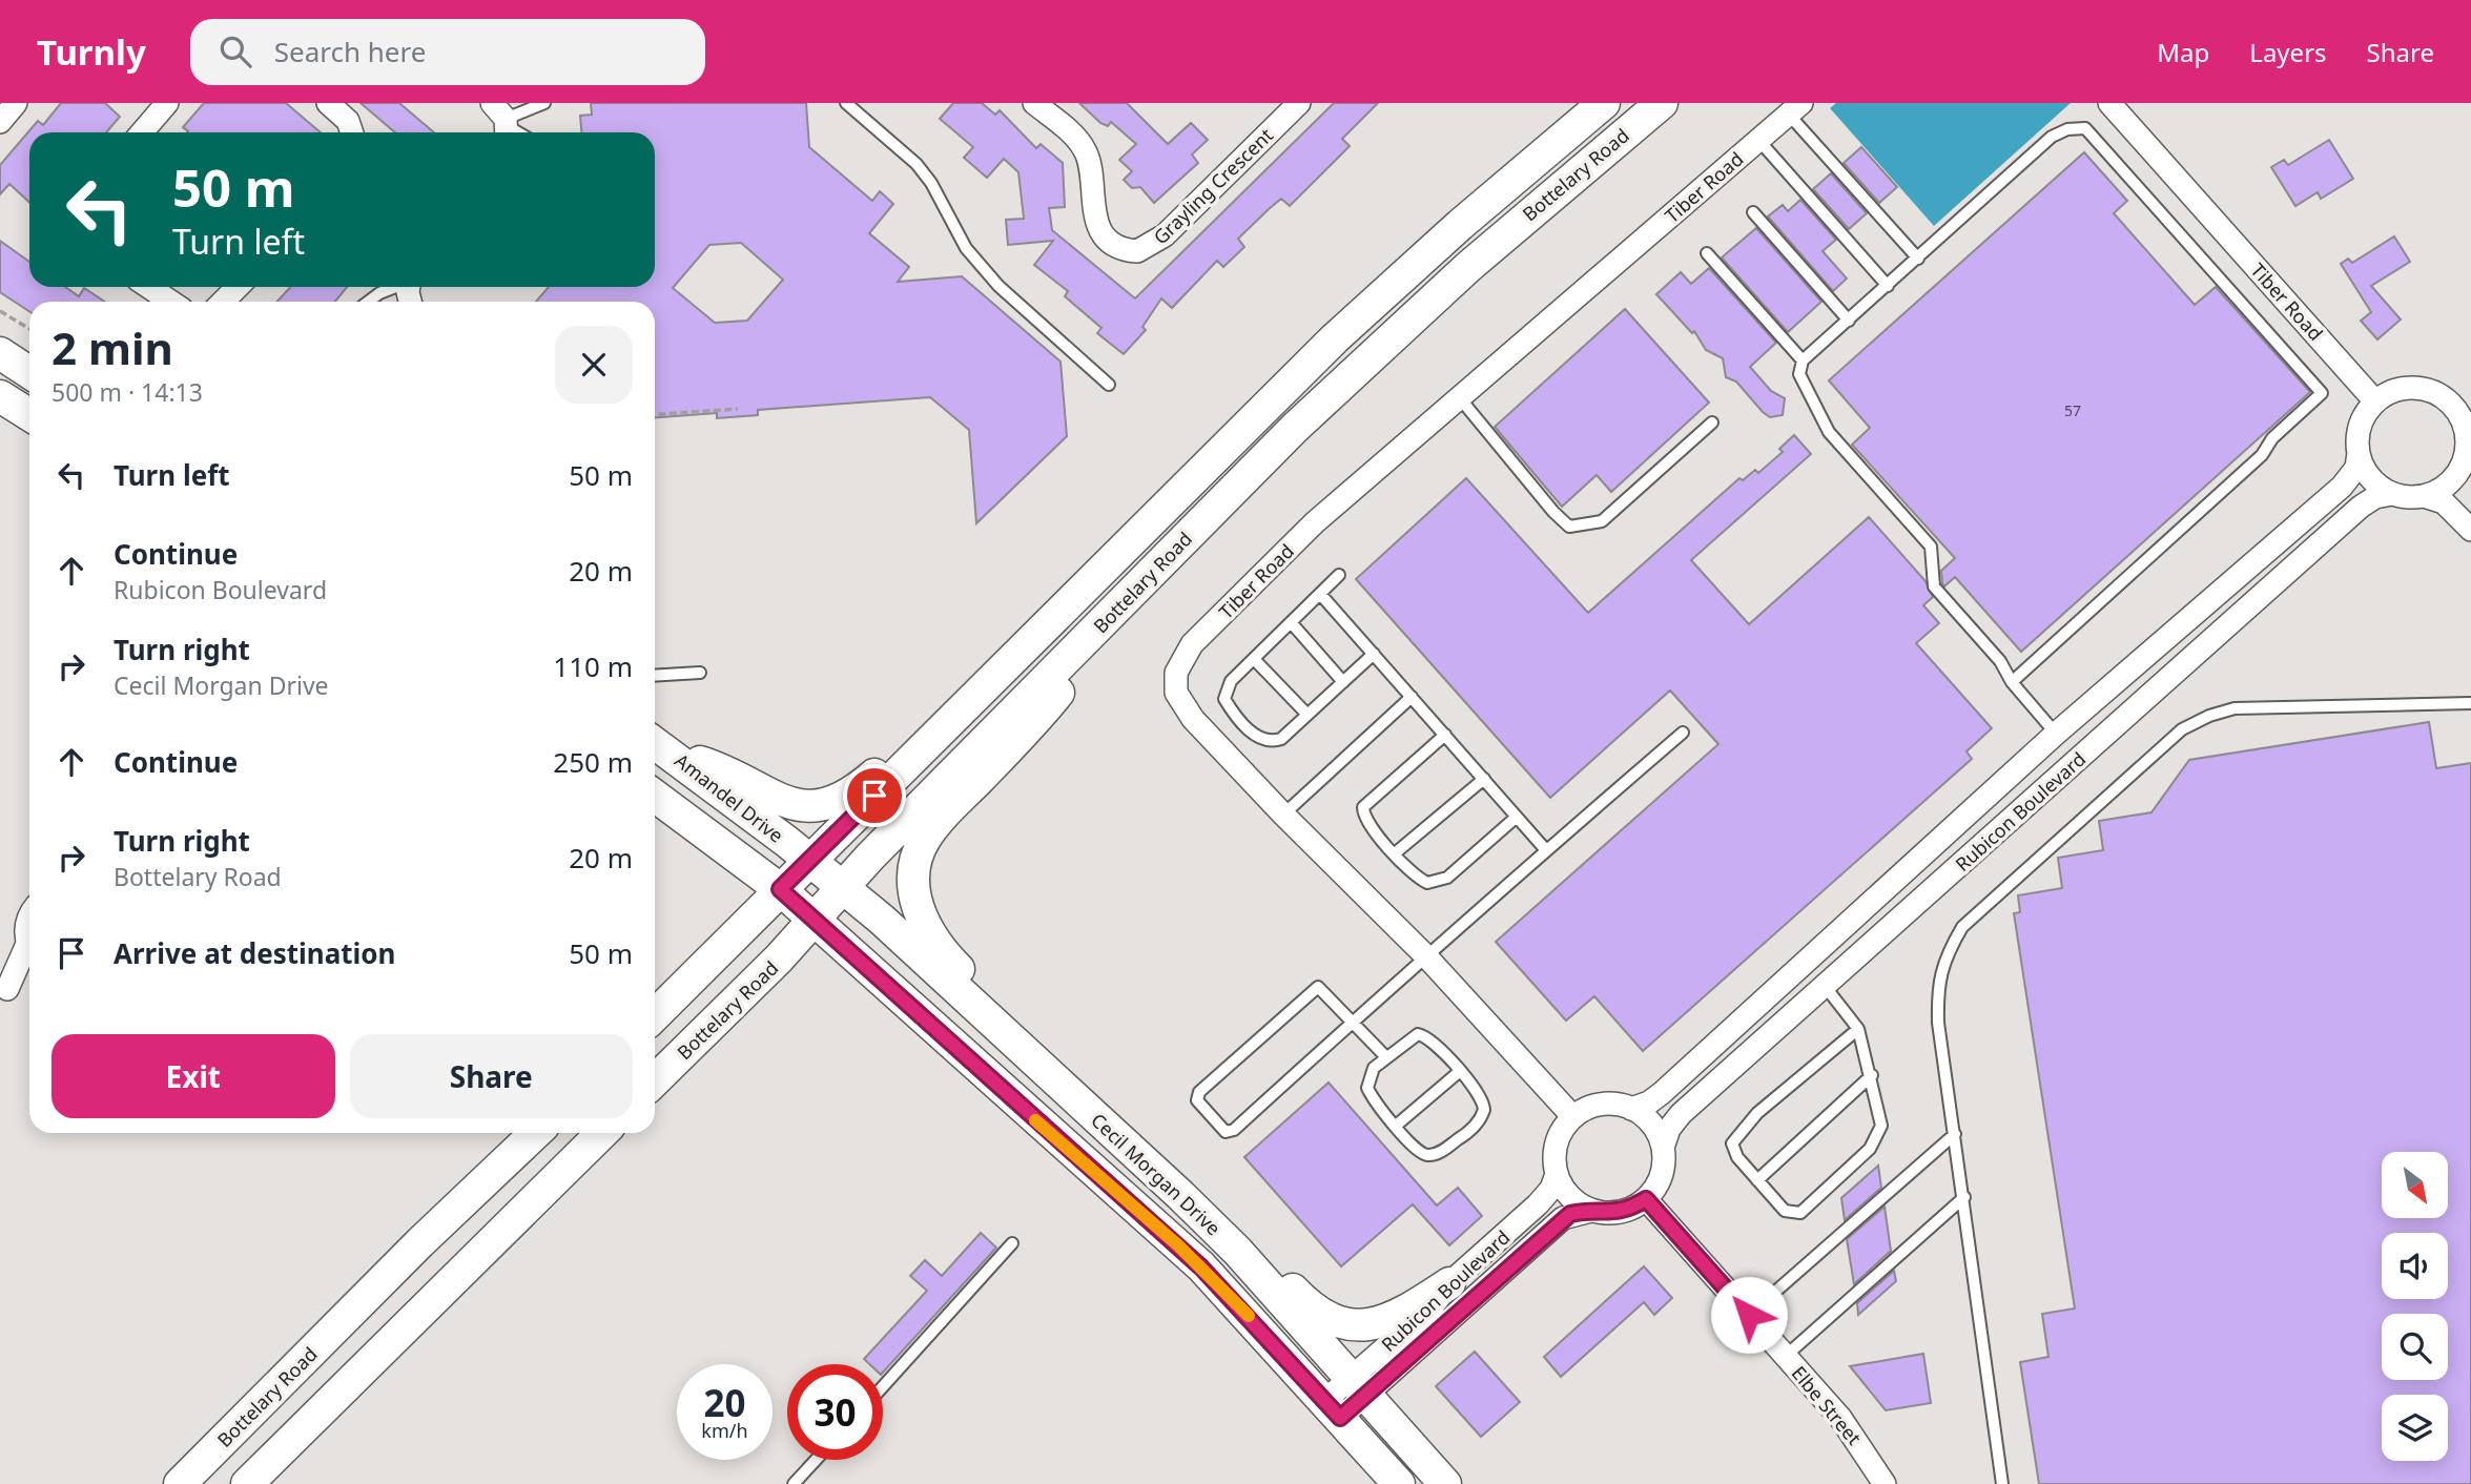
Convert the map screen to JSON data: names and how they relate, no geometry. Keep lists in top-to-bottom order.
{
  "streets": {
    "main road": ["Bottelary Road", "Amandel Drive", "Cecil Morgan Drive"],
    "street": [
      "Grayling Crescent",
      "Tiber Road",
      "Rubicon Boulevard",
      "Elbe Street"
    ]
  },
  "crossings": [
    ["Bottelary Road", "Amandel Drive"],
    ["Bottelary Road", "Cecil Morgan Drive"],
    ["Tiber Road", "Rubicon Boulevard"],
    ["Tiber Road", "Elbe Street"],
    ["Amandel Drive", "Cecil Morgan Drive"],
    ["Rubicon Boulevard", "Cecil Morgan Drive"],
    ["Rubicon Boulevard", "Elbe Street"]
  ],
  "house_numbers": ["57"],
  "north": "bottom right",
  "page": {
    "header": "Turnly",
    "search": "Search here",
    "nav": ["Map", "Layers", "Share"],
    "turn": ["50 m", "Turn left"],
    "heading": ["2 min", "500 m · 14:13"],
    "list": [
      {
        "name": "Turn left",
        "value": "50 m"
      },
      {
        "name": "Continue",
        "note": "Rubicon Boulevard",
        "value": "20 m"
      },
      {
        "name": "Turn right",
        "note": "Cecil Morgan Drive",
        "value": "110 m"
      },
      {
        "name": "Continue",
        "value": "250 m"
      },
      {
        "name": "Turn right",
        "note": "Bottelary Road",
        "value": "20 m"
      },
      {
        "name": "Arrive at destination",
        "value": "50 m"
      }
    ],
    "buttons": ["Exit", "Share"],
    "speed": "20 km/h",
    "limit": "30"
  }
}
